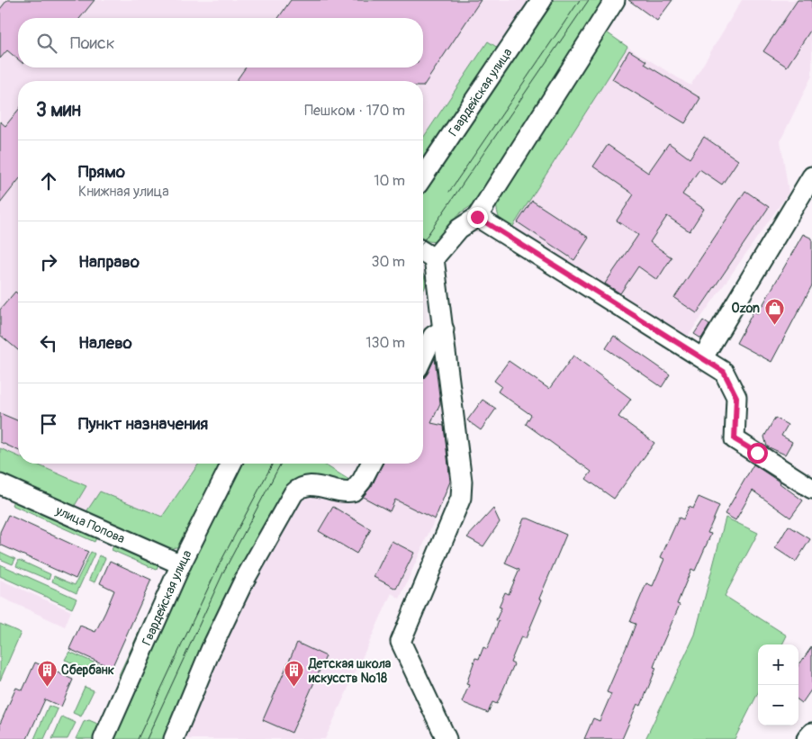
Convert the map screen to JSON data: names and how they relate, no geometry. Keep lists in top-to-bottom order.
{
  "streets": {
    "street": ["Гвардейская улица", "улица Попова"]
  },
  "crossings": [
    ["Гвардейская улица", "улица Попова"]
  ],
  "places": {
    "shop": ["Ozon"],
    "building": ["Сбербанк", "Детская школа искусств №18"]
  },
  "page": {
    "search": "Поиск",
    "heading": ["3 мин", "Пешком · 170 m"],
    "list": [
      ["Прямо", "Книжная улица", "10 m"],
      ["Направо", "30 m"],
      ["Налево", "130 m"],
      "Пункт назначения"
    ],
    "map_buttons": ["+", "−"]
  }
}
